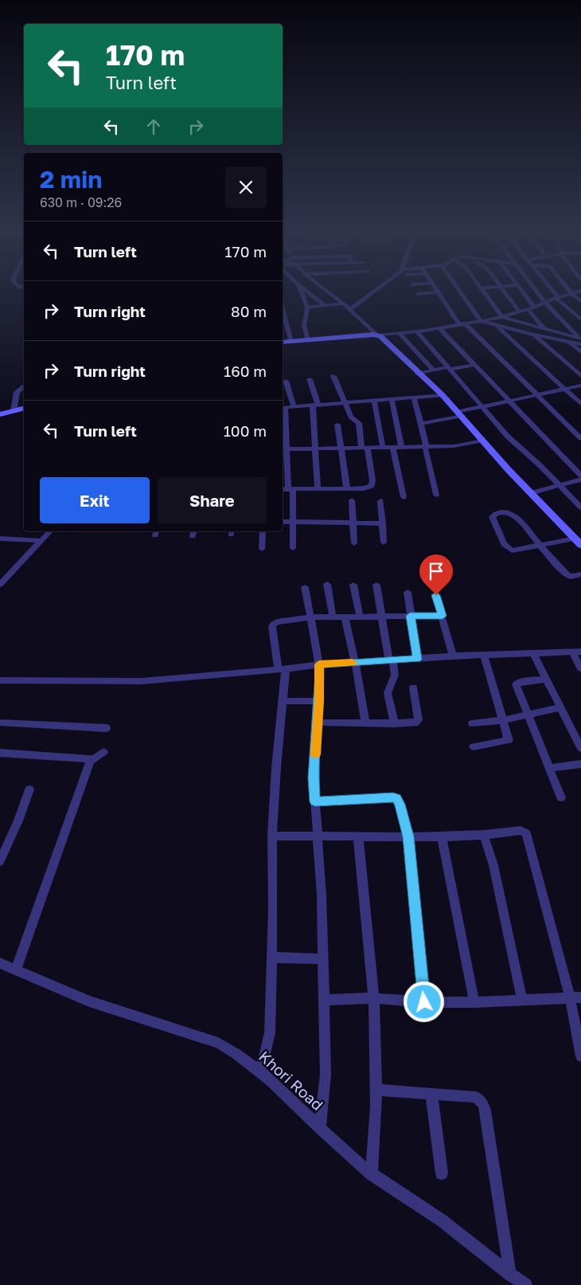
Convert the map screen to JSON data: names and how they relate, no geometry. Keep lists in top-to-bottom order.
{
  "streets": {
    "street": ["Khori Road"]
  },
  "page": {
    "turn": ["170 m", "Turn left"],
    "heading": ["2 min", "630 m · 09:26"],
    "list": [
      {
        "name": "Turn left",
        "value": "170 m"
      },
      {
        "name": "Turn right",
        "value": "80 m"
      },
      {
        "name": "Turn right",
        "value": "160 m"
      },
      {
        "name": "Turn left",
        "value": "100 m"
      }
    ],
    "buttons": ["Exit", "Share"]
  }
}
